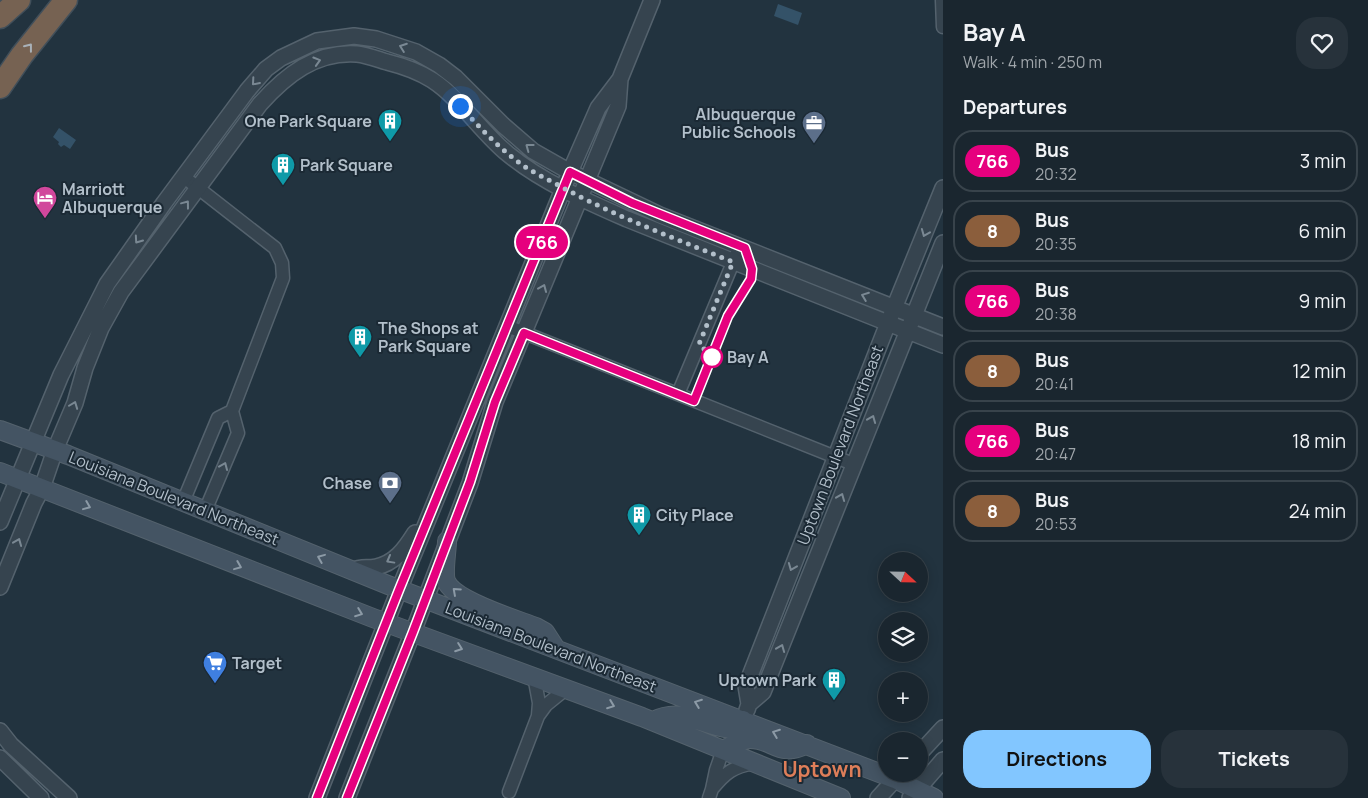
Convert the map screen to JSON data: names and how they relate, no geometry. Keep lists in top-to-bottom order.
{
  "streets": {
    "main road": ["Louisiana Boulevard Northeast"],
    "street": ["Uptown Boulevard Northeast"]
  },
  "crossings": [
    ["Uptown Boulevard Northeast", "Louisiana Boulevard Northeast"]
  ],
  "districts": ["Uptown"],
  "places": {
    "building": [
      "One Park Square",
      "Park Square",
      "The Shops at Park Square",
      "City Place",
      "Uptown Park"
    ],
    "office": ["Albuquerque Public Schools"],
    "hotel": ["Marriott Albuquerque"],
    "other": ["Bay A"],
    "bank": ["Chase"],
    "supermarket": ["Target"]
  },
  "lines": ["bus line 766"],
  "north": "right",
  "page": {
    "on_map": "766",
    "heading": [
      ["Bay A", "Walk · 4 min · 250 m"],
      "Departures"
    ],
    "list": [
      {
        "mark": "766",
        "name": "Bus",
        "note": "20:32",
        "value": "3 min"
      },
      {
        "mark": "8",
        "name": "Bus",
        "note": "20:35",
        "value": "6 min"
      },
      {
        "mark": "766",
        "name": "Bus",
        "note": "20:38",
        "value": "9 min"
      },
      {
        "mark": "8",
        "name": "Bus",
        "note": "20:41",
        "value": "12 min"
      },
      {
        "mark": "766",
        "name": "Bus",
        "note": "20:47",
        "value": "18 min"
      },
      {
        "mark": "8",
        "name": "Bus",
        "note": "20:53",
        "value": "24 min"
      }
    ],
    "map_buttons": ["+", "−"],
    "buttons": ["Directions", "Tickets"]
  }
}
